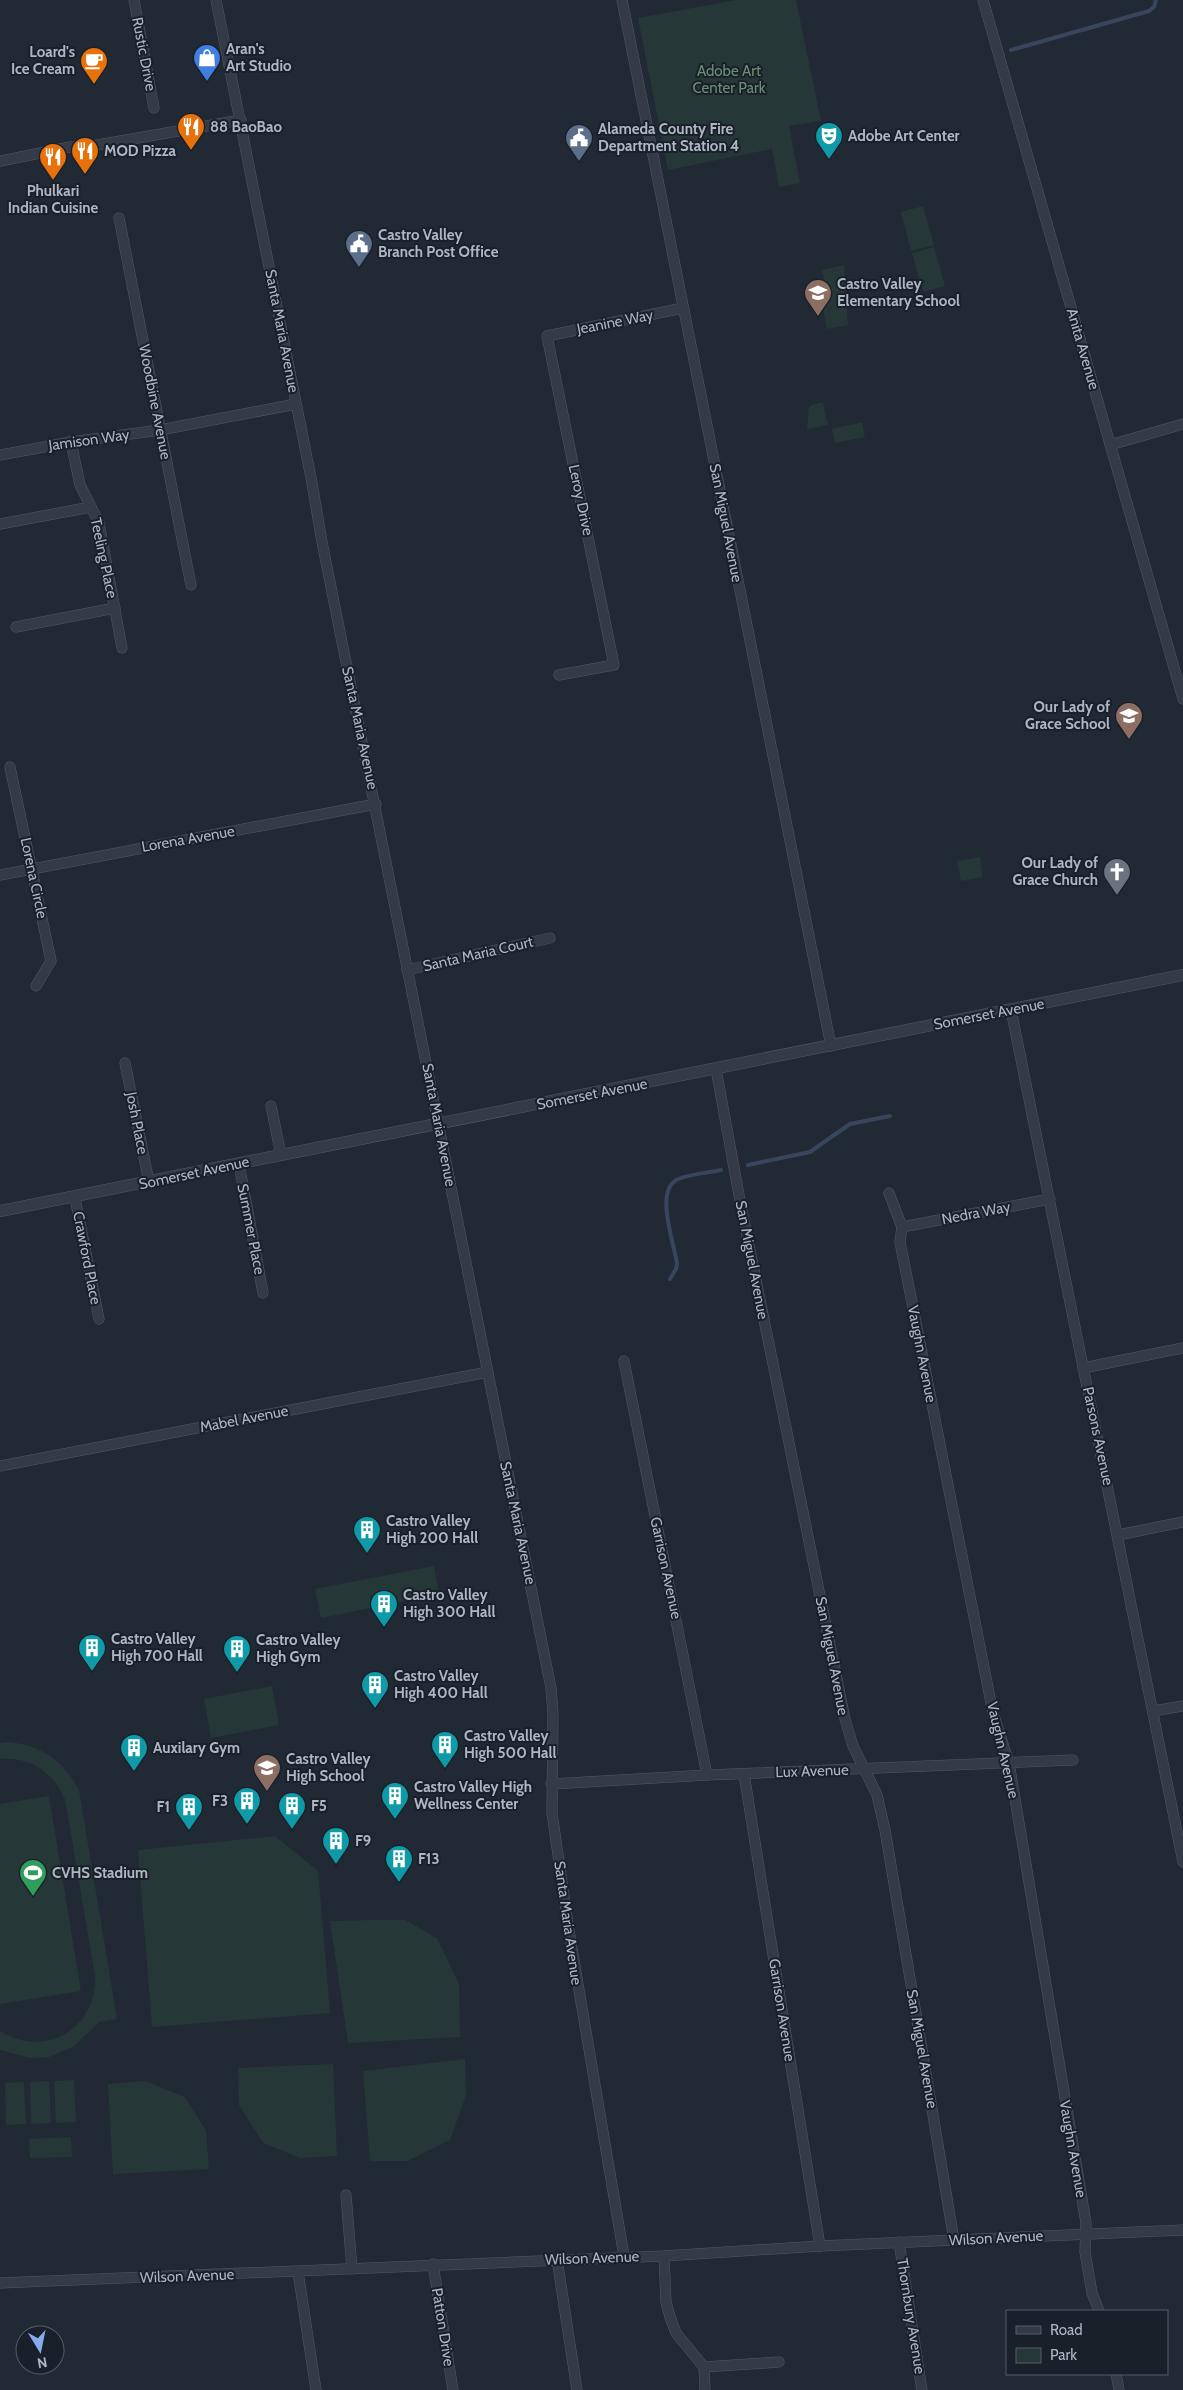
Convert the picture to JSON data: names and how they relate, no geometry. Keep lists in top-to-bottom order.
{
  "streets": {
    "street": [
      "Rustic Drive",
      "Jeanine Way",
      "Santa Maria Avenue",
      "Anita Avenue",
      "Woodbine Avenue",
      "Jamison Way",
      "Leroy Drive",
      "San Miguel Avenue",
      "Teeling Place",
      "Lorena Avenue",
      "Lorena Circle",
      "Santa Maria Court",
      "Somerset Avenue",
      "Josh Place",
      "Nedra Way",
      "Summer Place",
      "Crawford Place",
      "Vaughn Avenue",
      "Mabel Avenue",
      "Parsons Avenue",
      "Garrison Avenue",
      "Lux Avenue",
      "Wilson Avenue",
      "Thornbury Avenue",
      "Patton Drive"
    ]
  },
  "crossings": [
    ["Jeanine Way", "Leroy Drive"],
    ["Jeanine Way", "San Miguel Avenue"],
    ["Santa Maria Avenue", "Jamison Way"],
    ["Santa Maria Avenue", "Lorena Avenue"],
    ["Santa Maria Avenue", "Santa Maria Court"],
    ["Santa Maria Avenue", "Somerset Avenue"],
    ["Santa Maria Avenue", "Mabel Avenue"],
    ["Santa Maria Avenue", "Lux Avenue"],
    ["Santa Maria Avenue", "Wilson Avenue"],
    ["Woodbine Avenue", "Jamison Way"],
    ["Jamison Way", "Teeling Place"],
    ["San Miguel Avenue", "Somerset Avenue"],
    ["San Miguel Avenue", "Lux Avenue"],
    ["San Miguel Avenue", "Wilson Avenue"],
    ["Lorena Avenue", "Lorena Circle"],
    ["Somerset Avenue", "Josh Place"],
    ["Somerset Avenue", "Summer Place"],
    ["Somerset Avenue", "Crawford Place"],
    ["Somerset Avenue", "Parsons Avenue"],
    ["Nedra Way", "Vaughn Avenue"],
    ["Nedra Way", "Parsons Avenue"],
    ["Vaughn Avenue", "Lux Avenue"],
    ["Vaughn Avenue", "Wilson Avenue"],
    ["Garrison Avenue", "Lux Avenue"],
    ["Garrison Avenue", "Wilson Avenue"],
    ["Wilson Avenue", "Thornbury Avenue"],
    ["Wilson Avenue", "Patton Drive"]
  ],
  "parks": ["Adobe Art Center Park"],
  "places": {
    "shop": ["Aran's Art Studio"],
    "cafe": ["Loard's Ice Cream"],
    "restaurant": ["88 BaoBao", "MOD Pizza", "Phulkari Indian Cuisine"],
    "theatre": ["Adobe Art Center"],
    "public building": ["Alameda County Fire Department Station 4", "Castro Valley Branch Post Office"],
    "school or university": ["Castro Valley Elementary School", "Our Lady of Grace School", "Castro Valley High School"],
    "church": ["Our Lady of Grace Church"],
    "building": [
      "Castro Valley High 200 Hall",
      "Castro Valley High 300 Hall",
      "Castro Valley High 700 Hall",
      "Castro Valley High Gym",
      "Castro Valley High 400 Hall",
      "Castro Valley High 500 Hall",
      "Auxilary Gym",
      "Castro Valley High Wellness Center",
      "F3",
      "F5",
      "F1",
      "F9",
      "F13"
    ],
    "sports": ["CVHS Stadium"]
  },
  "legend": ["Road", "Park"],
  "north": "bottom"
}
